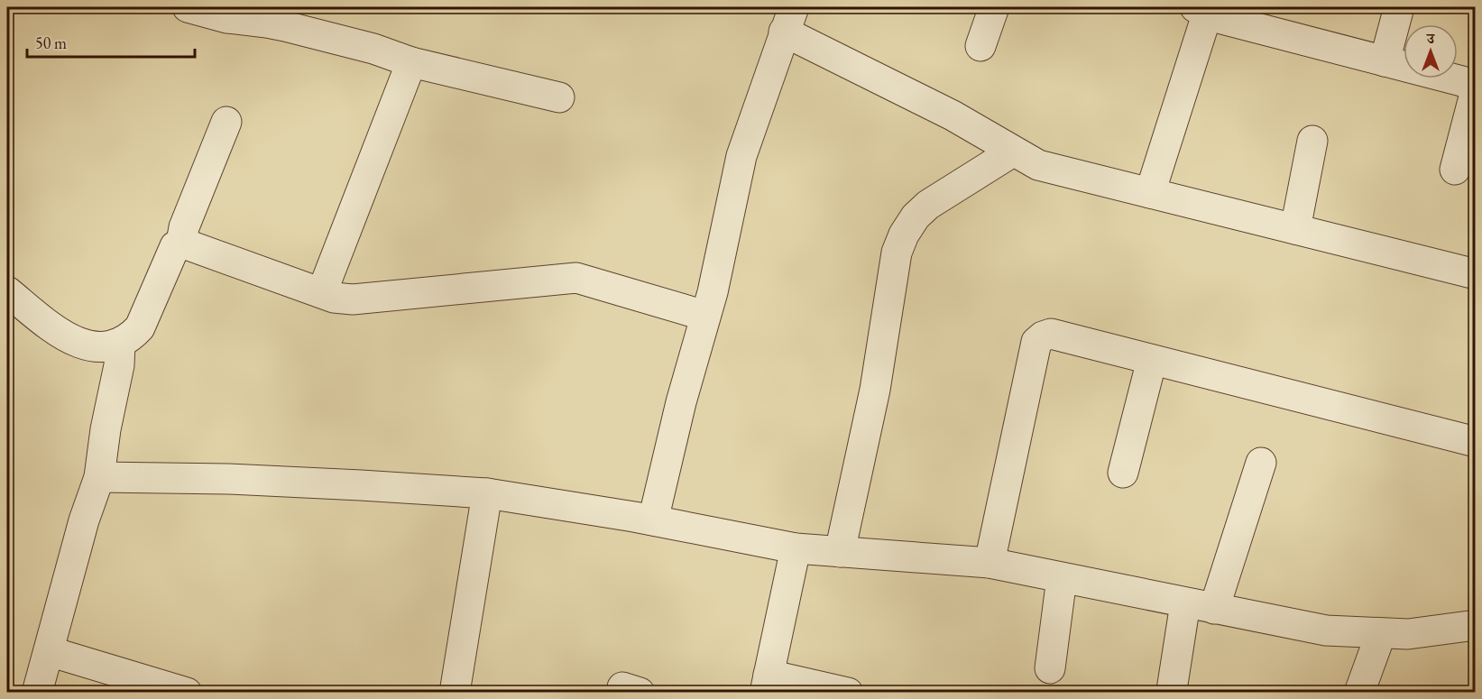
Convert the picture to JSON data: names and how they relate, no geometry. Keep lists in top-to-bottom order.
{
  "scale_bar": "50 m",
  "north": "top"
}
